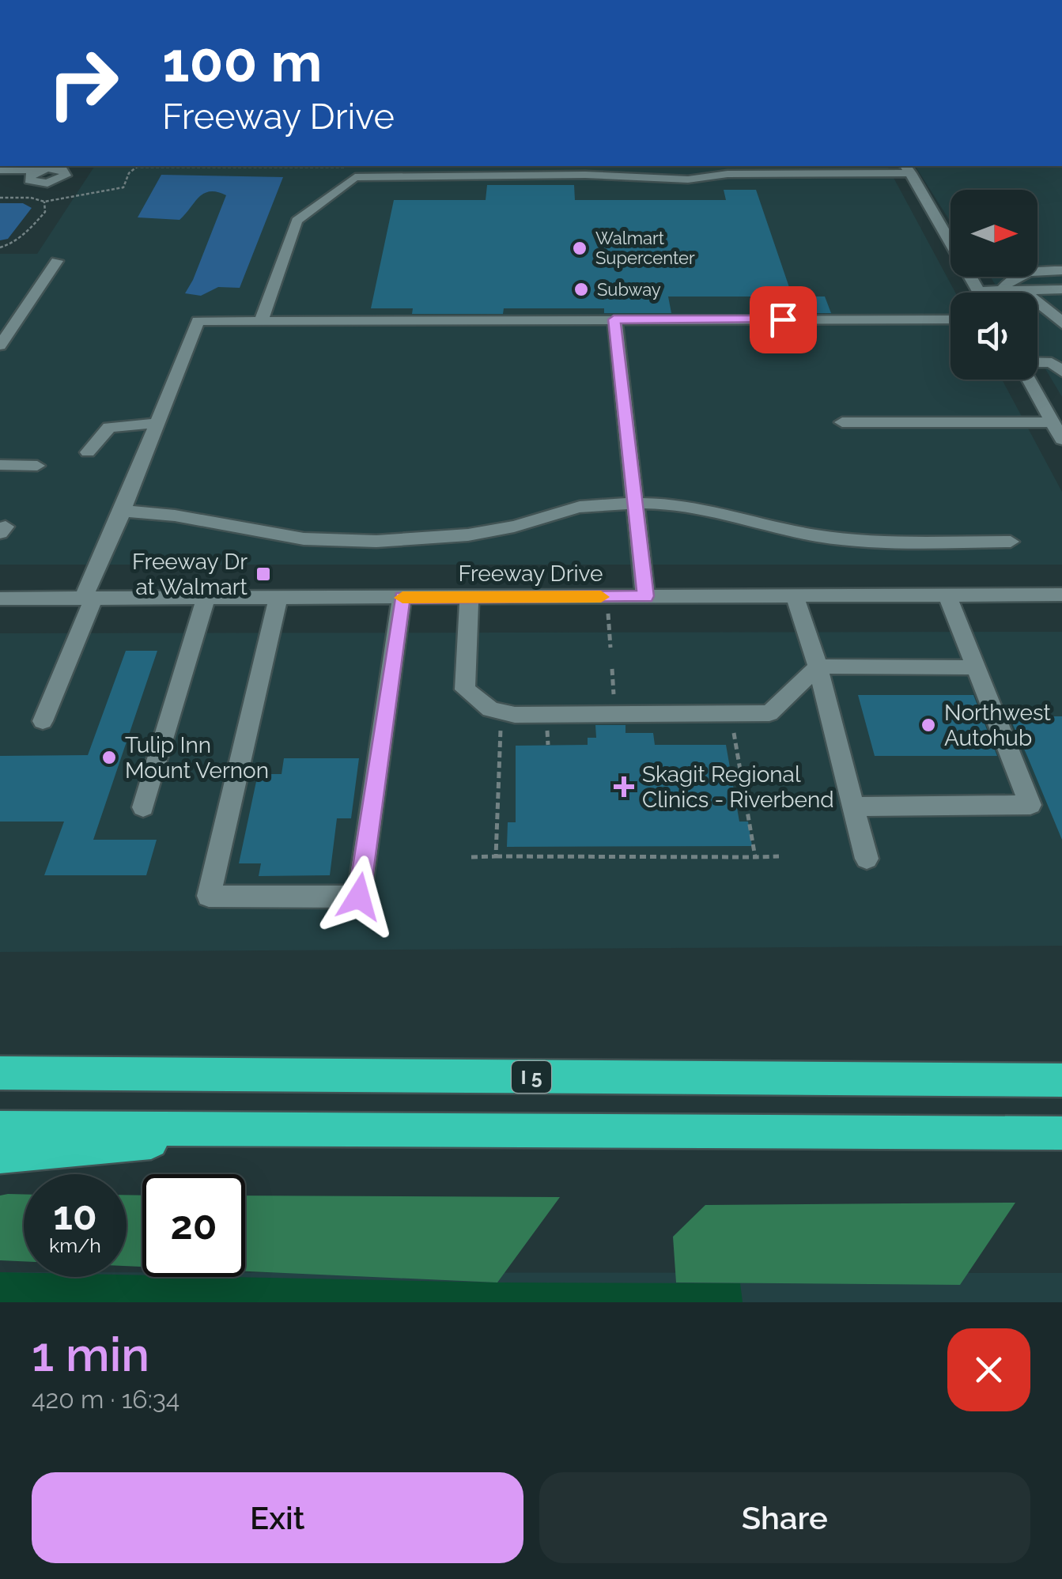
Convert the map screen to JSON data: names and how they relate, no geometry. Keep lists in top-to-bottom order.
{
  "streets": {
    "highway": ["I 5"],
    "street": ["Freeway Drive"]
  },
  "places": {
    "other": [
      "Walmart Supercenter",
      "Subway",
      "Northwest Autohub",
      "Tulip Inn Mount Vernon"
    ],
    "transit": ["Freeway Dr at Walmart"],
    "health": ["Skagit Regional Clinics - Riverbend"]
  },
  "north": "right",
  "page": {
    "turn": ["100 m", "Freeway Drive"],
    "speed": "10 km/h",
    "limit": "20",
    "heading": ["1 min", "420 m · 16:34"],
    "buttons": ["Exit", "Share"]
  }
}
